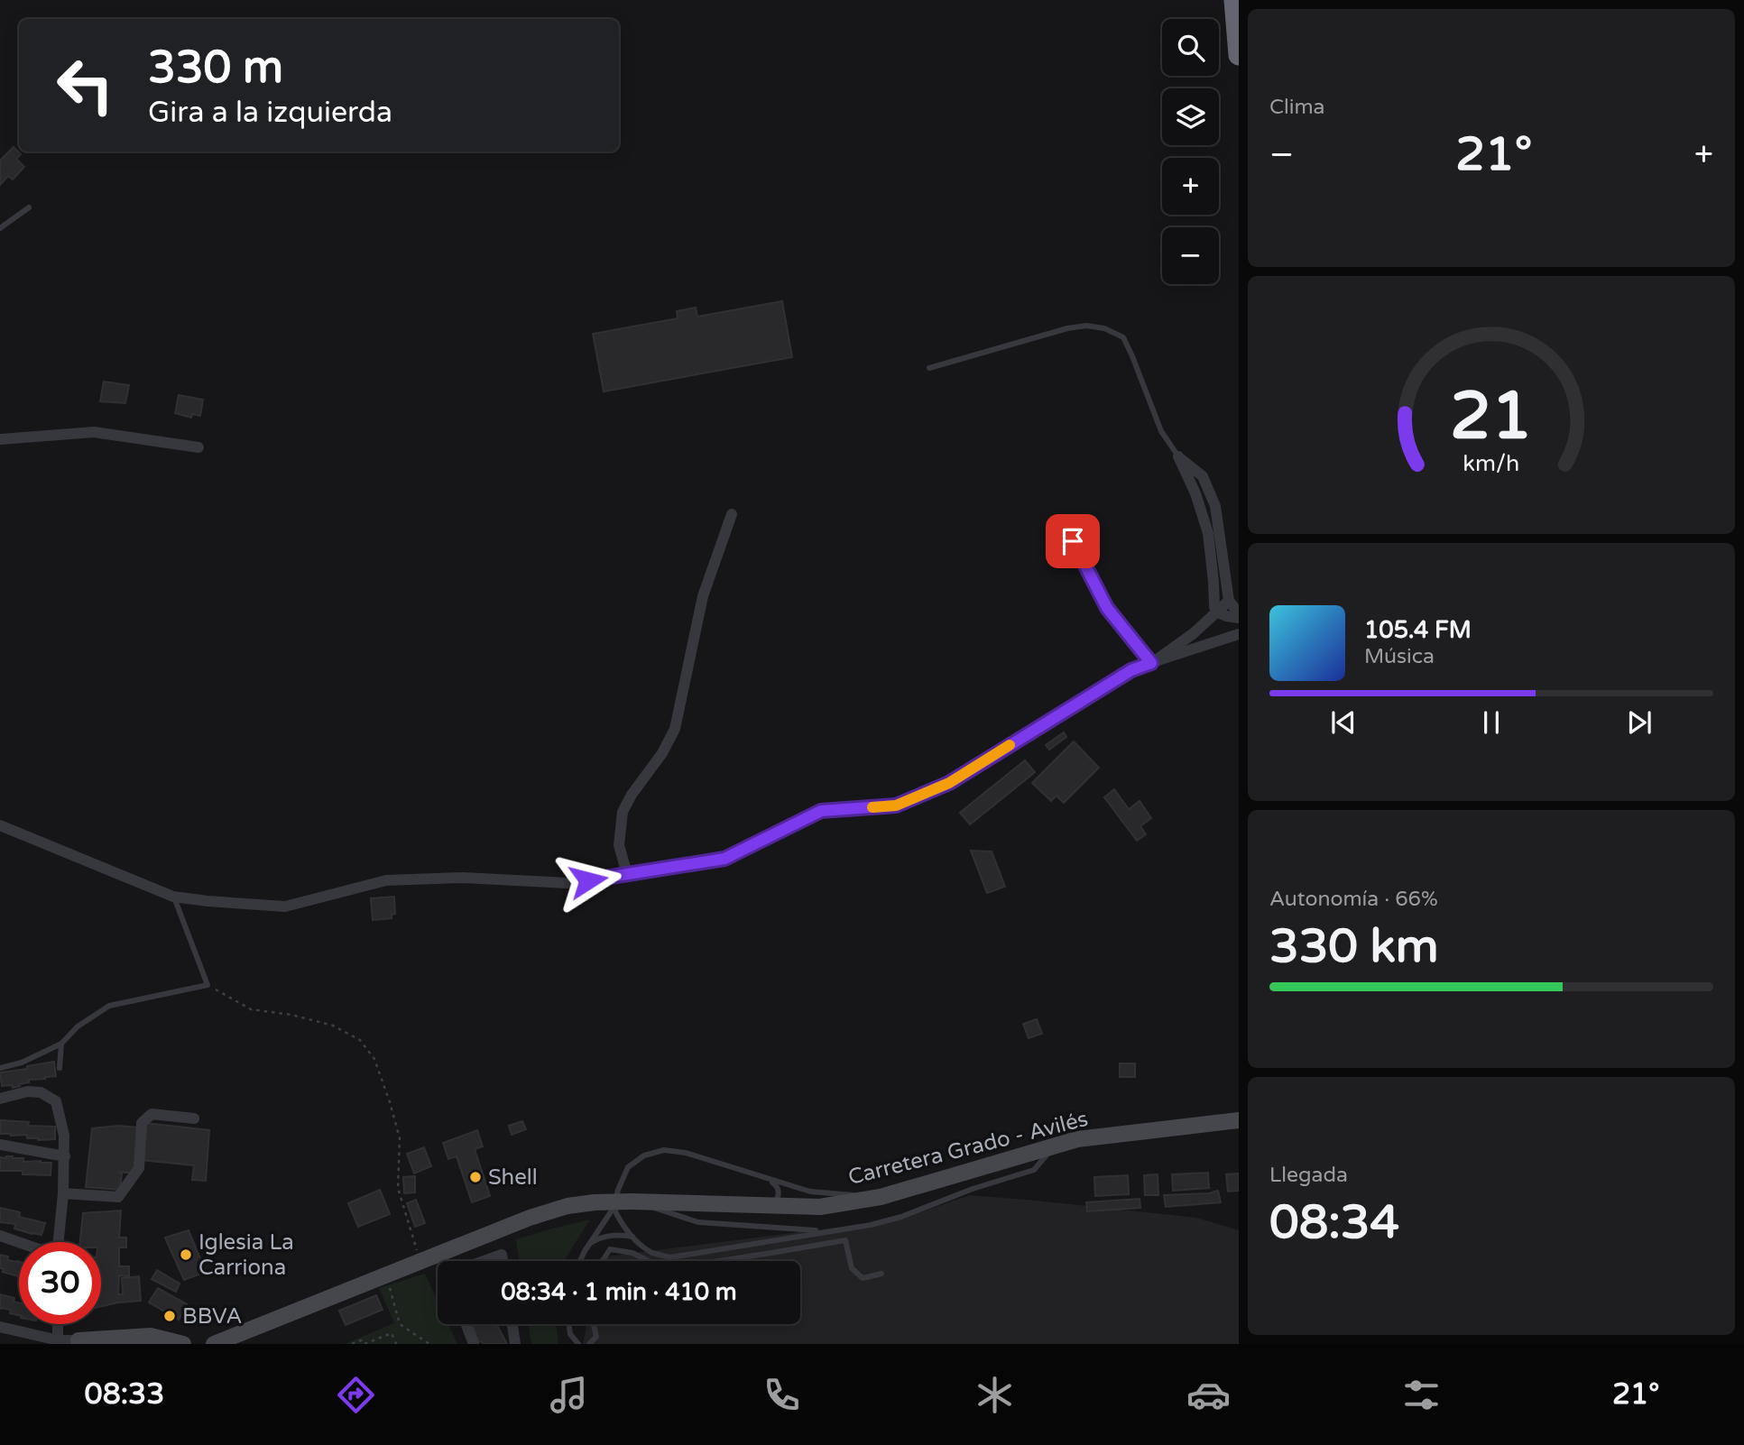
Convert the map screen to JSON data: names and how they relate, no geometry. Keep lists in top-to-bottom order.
{
  "streets": {
    "main road": ["Carretera Grado - Avilés"]
  },
  "places": ["Shell", "Iglesia La Carriona", "BBVA"],
  "page": {
    "tile": [
      "Clima",
      ["Autonomía · 66%", "330 km"],
      ["Llegada", "08:34"]
    ],
    "map_buttons": ["+", "−"],
    "turn": ["330 m", "Gira a la izquierda"],
    "heat": ["−", "21°", "+"],
    "song": ["105.4 FM", "Música"],
    "limit": "30",
    "trip": "08:34 · 1 min · 410 m",
    "tabs": ["08:33", "21°"],
    "gauge": ["21", "km/h"]
  }
}
